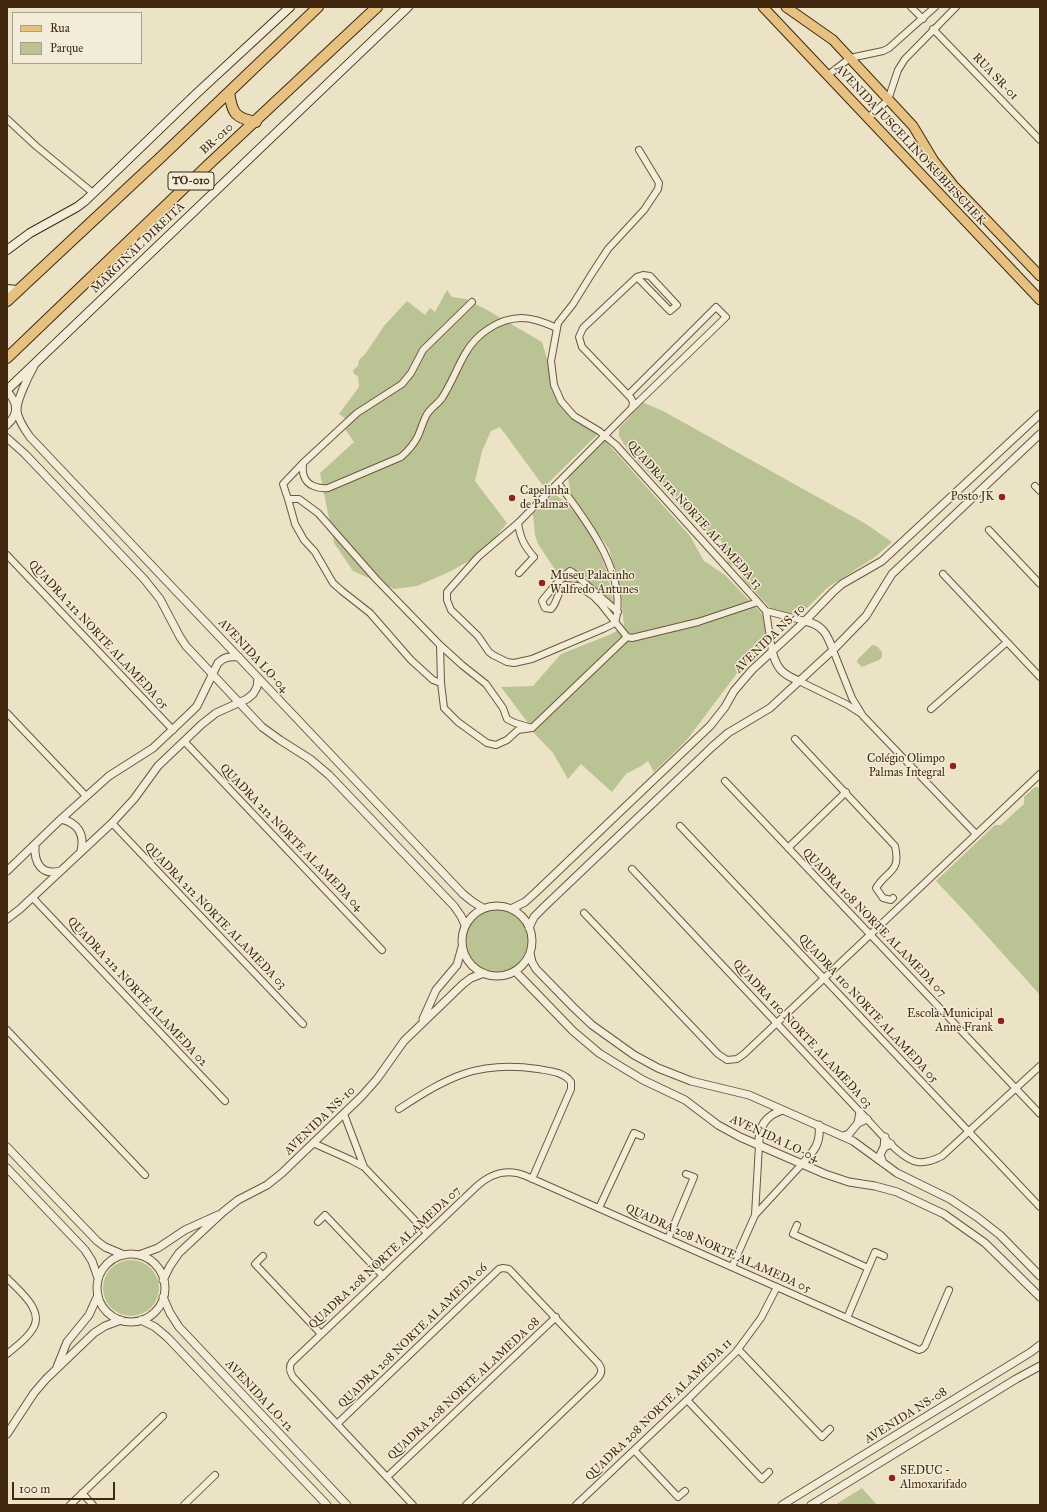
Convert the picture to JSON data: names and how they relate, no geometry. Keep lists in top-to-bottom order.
{
  "streets": {
    "highway": ["BR-010", "TO-010"],
    "main road": ["AVENIDA JUSCELINO KUBITSCHEK", "MARGINAL DIREITA"],
    "street": [
      "RUA SR-01",
      "QUADRA 112 NORTE ALAMEDA 13",
      "QUADRA 212 NORTE ALAMEDA 05",
      "AVENIDA NS-10",
      "AVENIDA LO-04",
      "QUADRA 212 NORTE ALAMEDA 04",
      "QUADRA 212 NORTE ALAMEDA 03",
      "QUADRA 108 NORTE ALAMEDA 07",
      "QUADRA 212 NORTE ALAMEDA 02",
      "QUADRA 110 NORTE ALAMEDA 05",
      "QUADRA 110 NORTE ALAMEDA 03",
      "QUADRA 208 NORTE ALAMEDA 05",
      "QUADRA 208 NORTE ALAMEDA 07",
      "QUADRA 208 NORTE ALAMEDA 06",
      "QUADRA 208 NORTE ALAMEDA 08",
      "AVENIDA LO-12",
      "QUADRA 208 NORTE ALAMEDA 11",
      "AVENIDA NS-08"
    ]
  },
  "crossings": [
    ["MARGINAL DIREITA", "AVENIDA LO-04"],
    ["AVENIDA NS-10", "AVENIDA LO-04"],
    ["AVENIDA NS-10", "AVENIDA LO-12"],
    ["QUADRA 208 NORTE ALAMEDA 05", "QUADRA 208 NORTE ALAMEDA 07"],
    ["QUADRA 208 NORTE ALAMEDA 05", "QUADRA 208 NORTE ALAMEDA 11"],
    ["QUADRA 208 NORTE ALAMEDA 07", "QUADRA 208 NORTE ALAMEDA 06"],
    ["QUADRA 208 NORTE ALAMEDA 06", "QUADRA 208 NORTE ALAMEDA 08"]
  ],
  "places": [
    "Posto JK",
    "Capelinha de Palmas",
    "Museu Palacinho Walfredo Antunes",
    "Colégio Olimpo Palmas Integral",
    "Escola Municipal Anne Frank",
    "SEDUC - Almoxarifado"
  ],
  "legend": ["Rua", "Parque"],
  "scale_bar": "100 m"
}
